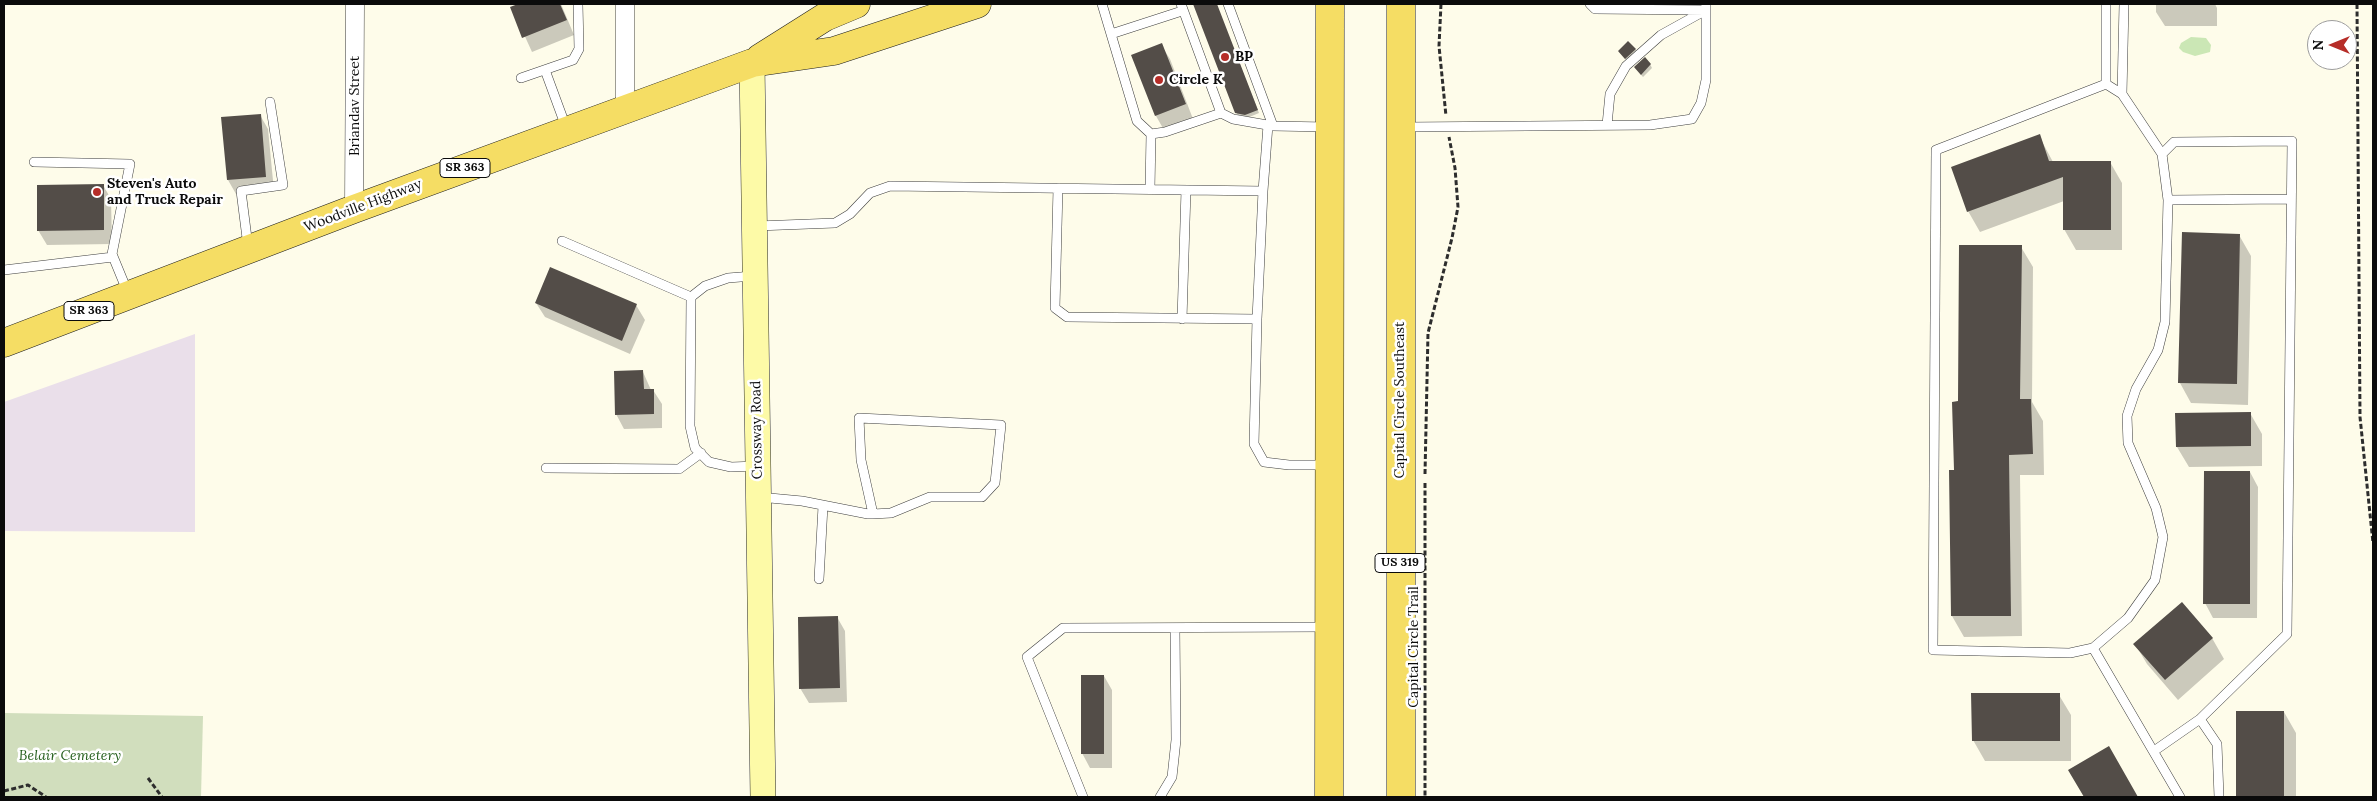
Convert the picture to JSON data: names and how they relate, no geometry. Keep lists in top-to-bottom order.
{
  "streets": {
    "main road": [
      "SR 363",
      "Woodville Highway",
      "Capital Circle Southeast",
      "US 319"
    ],
    "street": ["Briandav Street", "Crossway Road"],
    "path": ["Capital Circle Trail"]
  },
  "crossings": [
    ["Briandav Street", "Woodville Highway"],
    ["Woodville Highway", "Crossway Road"]
  ],
  "parks": ["Belair Cemetery"],
  "places": ["BP", "Circle K", "Steven's Auto and Truck Repair"],
  "north": "left"
}
